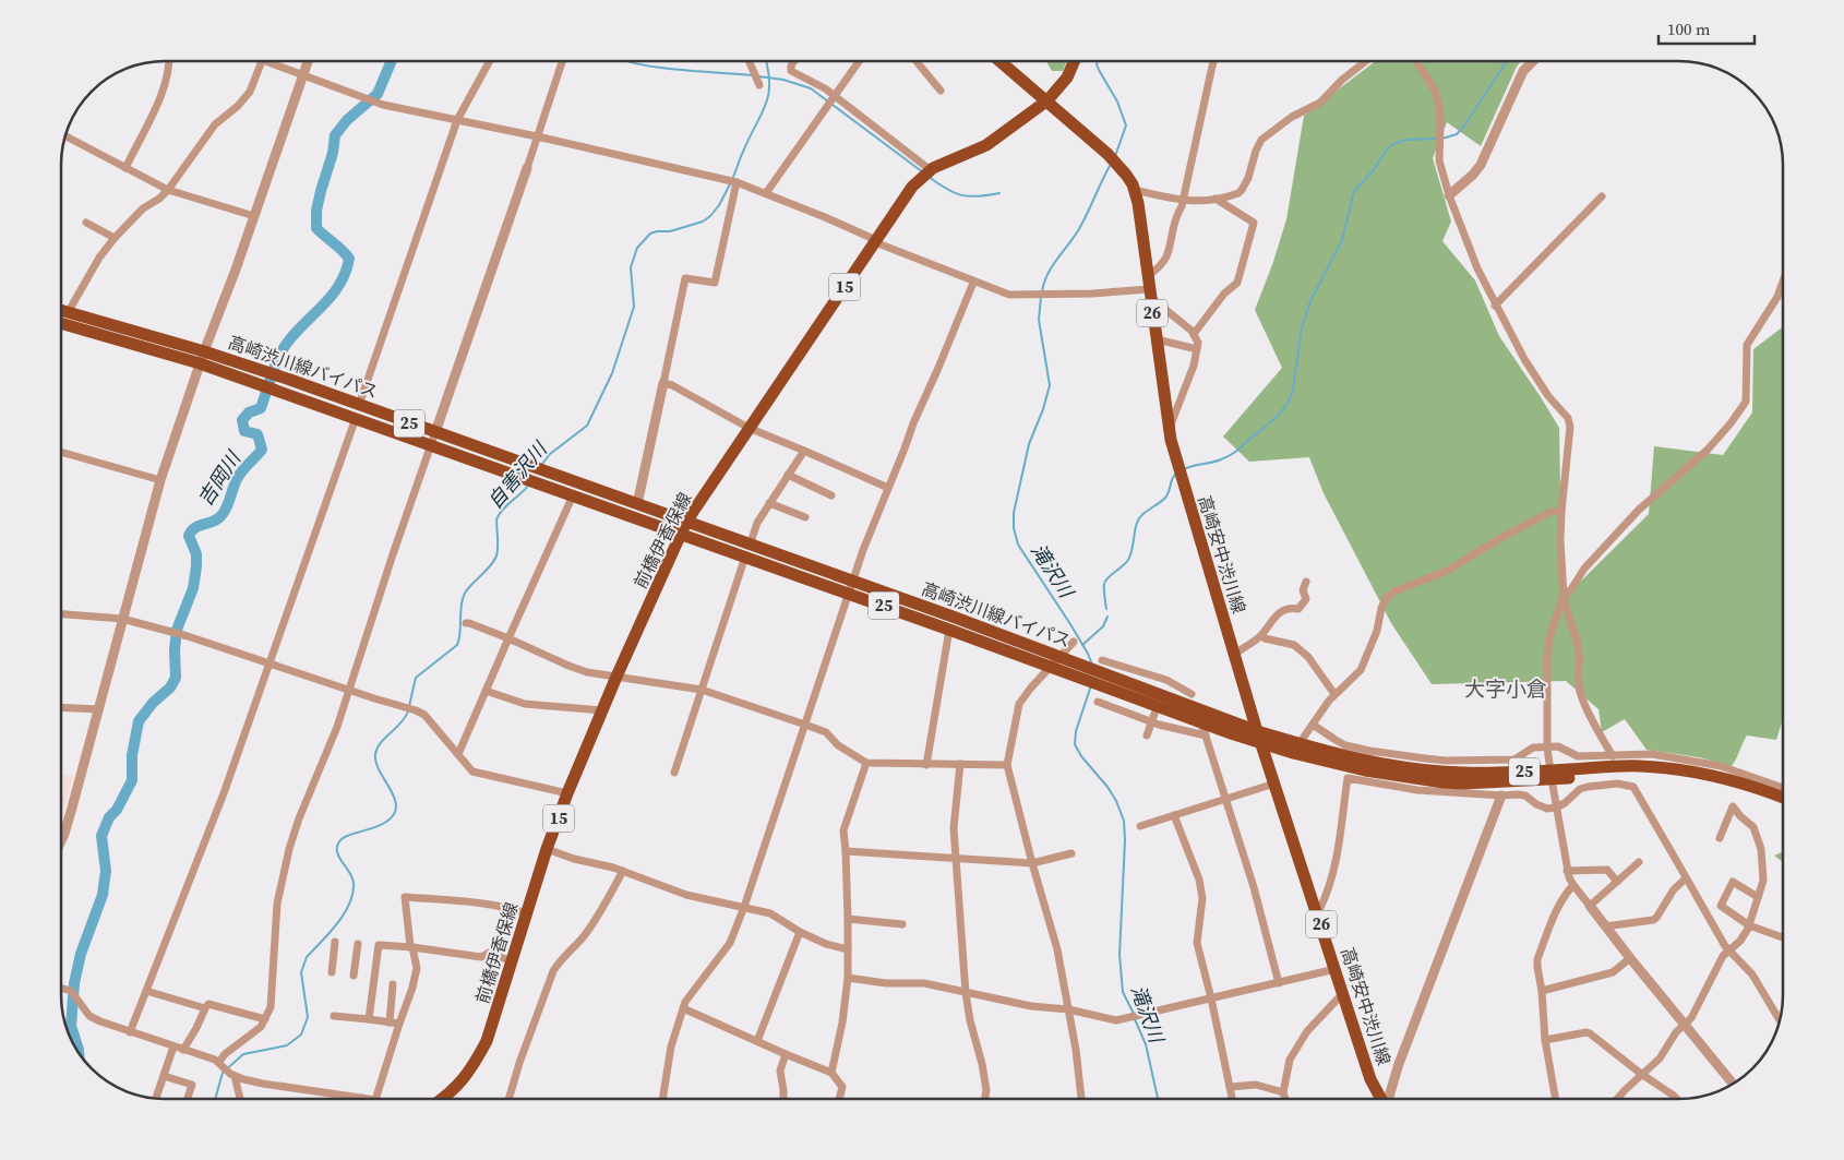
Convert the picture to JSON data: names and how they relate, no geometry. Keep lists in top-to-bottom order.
{
  "streets": {
    "main road": [
      "15",
      "26",
      "高崎渋川線バイパス",
      "25",
      "前橋伊香保線",
      "高崎安中渋川線"
    ]
  },
  "crossings": [
    ["高崎渋川線バイパス", "前橋伊香保線"],
    ["高崎渋川線バイパス", "高崎安中渋川線"],
    ["前橋伊香保線", "高崎安中渋川線"]
  ],
  "districts": ["大字小倉"],
  "water": ["自害沢川", "吉岡川", "滝沢川"],
  "scale_bar": "100 m"
}
